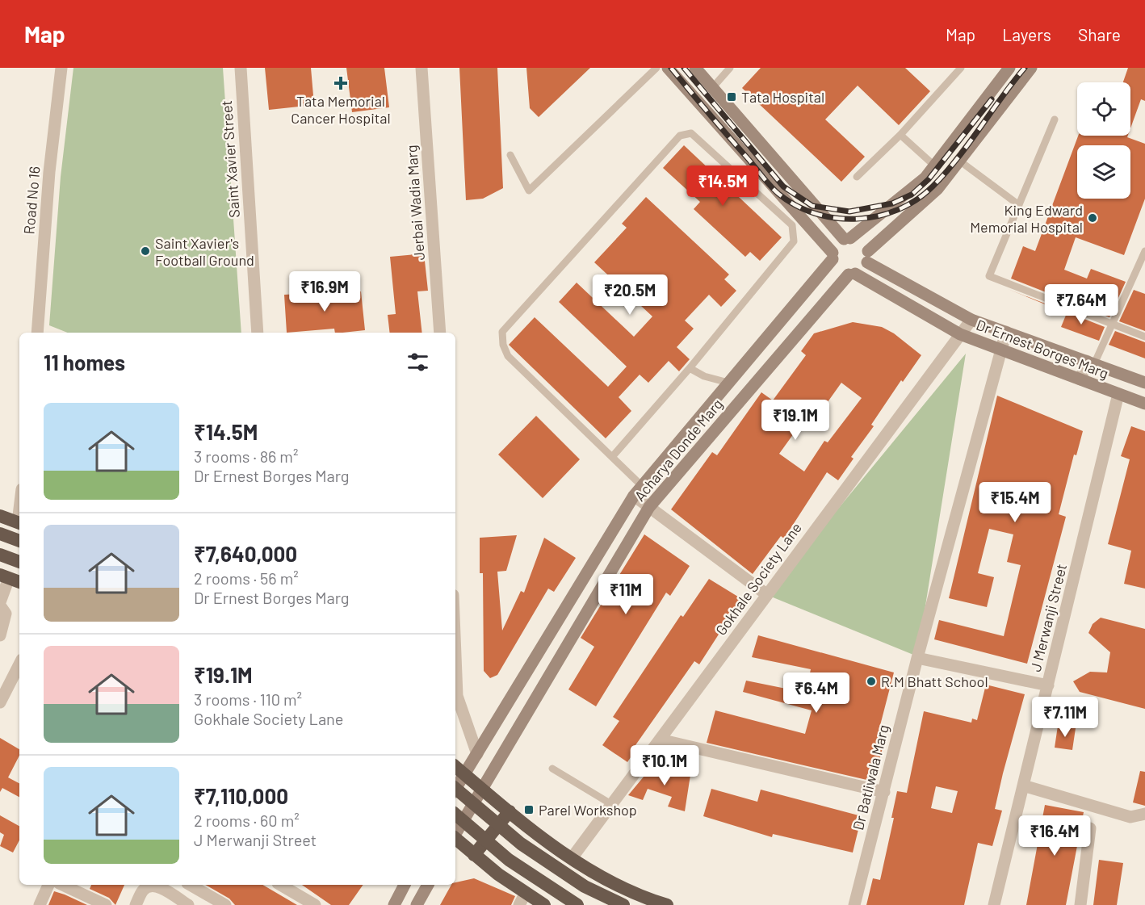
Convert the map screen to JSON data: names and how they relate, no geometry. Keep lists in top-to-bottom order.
{
  "streets": {
    "main road": ["Dr Ernest Borges Marg", "Acharya Donde Marg"],
    "street": [
      "Saint Xavier Street",
      "Road No 16",
      "Jerbai Wadia Marg",
      "Gokhale Society Lane",
      "J Merwanji Street",
      "Dr Batliwala Marg"
    ]
  },
  "crossings": [
    ["Dr Ernest Borges Marg", "Acharya Donde Marg"],
    ["Dr Ernest Borges Marg", "Gokhale Society Lane"],
    ["Dr Ernest Borges Marg", "J Merwanji Street"],
    ["Dr Ernest Borges Marg", "Dr Batliwala Marg"]
  ],
  "places": {
    "health": ["Tata Memorial Cancer Hospital"],
    "transit": ["Tata Hospital", "Parel Workshop"],
    "other": ["King Edward Memorial Hospital", "Saint Xavier's Football Ground", "R.M Bhatt School"]
  },
  "page": {
    "header": "Map",
    "nav": ["Map", "Layers", "Share"],
    "price": [
      "₹14.5M",
      "₹16.9M",
      "₹20.5M",
      "₹7.64M",
      "₹19.1M",
      "₹15.4M",
      "₹11M",
      "₹6.4M",
      "₹7.11M",
      "₹10.1M",
      "₹16.4M"
    ],
    "heading": "11 homes",
    "list": [
      {
        "name": "₹14.5M",
        "note": "3 rooms · 86 m² · Dr Ernest Borges Marg"
      },
      {
        "name": "₹7,640,000",
        "note": "2 rooms · 56 m² · Dr Ernest Borges Marg"
      },
      {
        "name": "₹19.1M",
        "note": "3 rooms · 110 m² · Gokhale Society Lane"
      },
      {
        "name": "₹7,110,000",
        "note": "2 rooms · 60 m² · J Merwanji Street"
      }
    ]
  }
}
